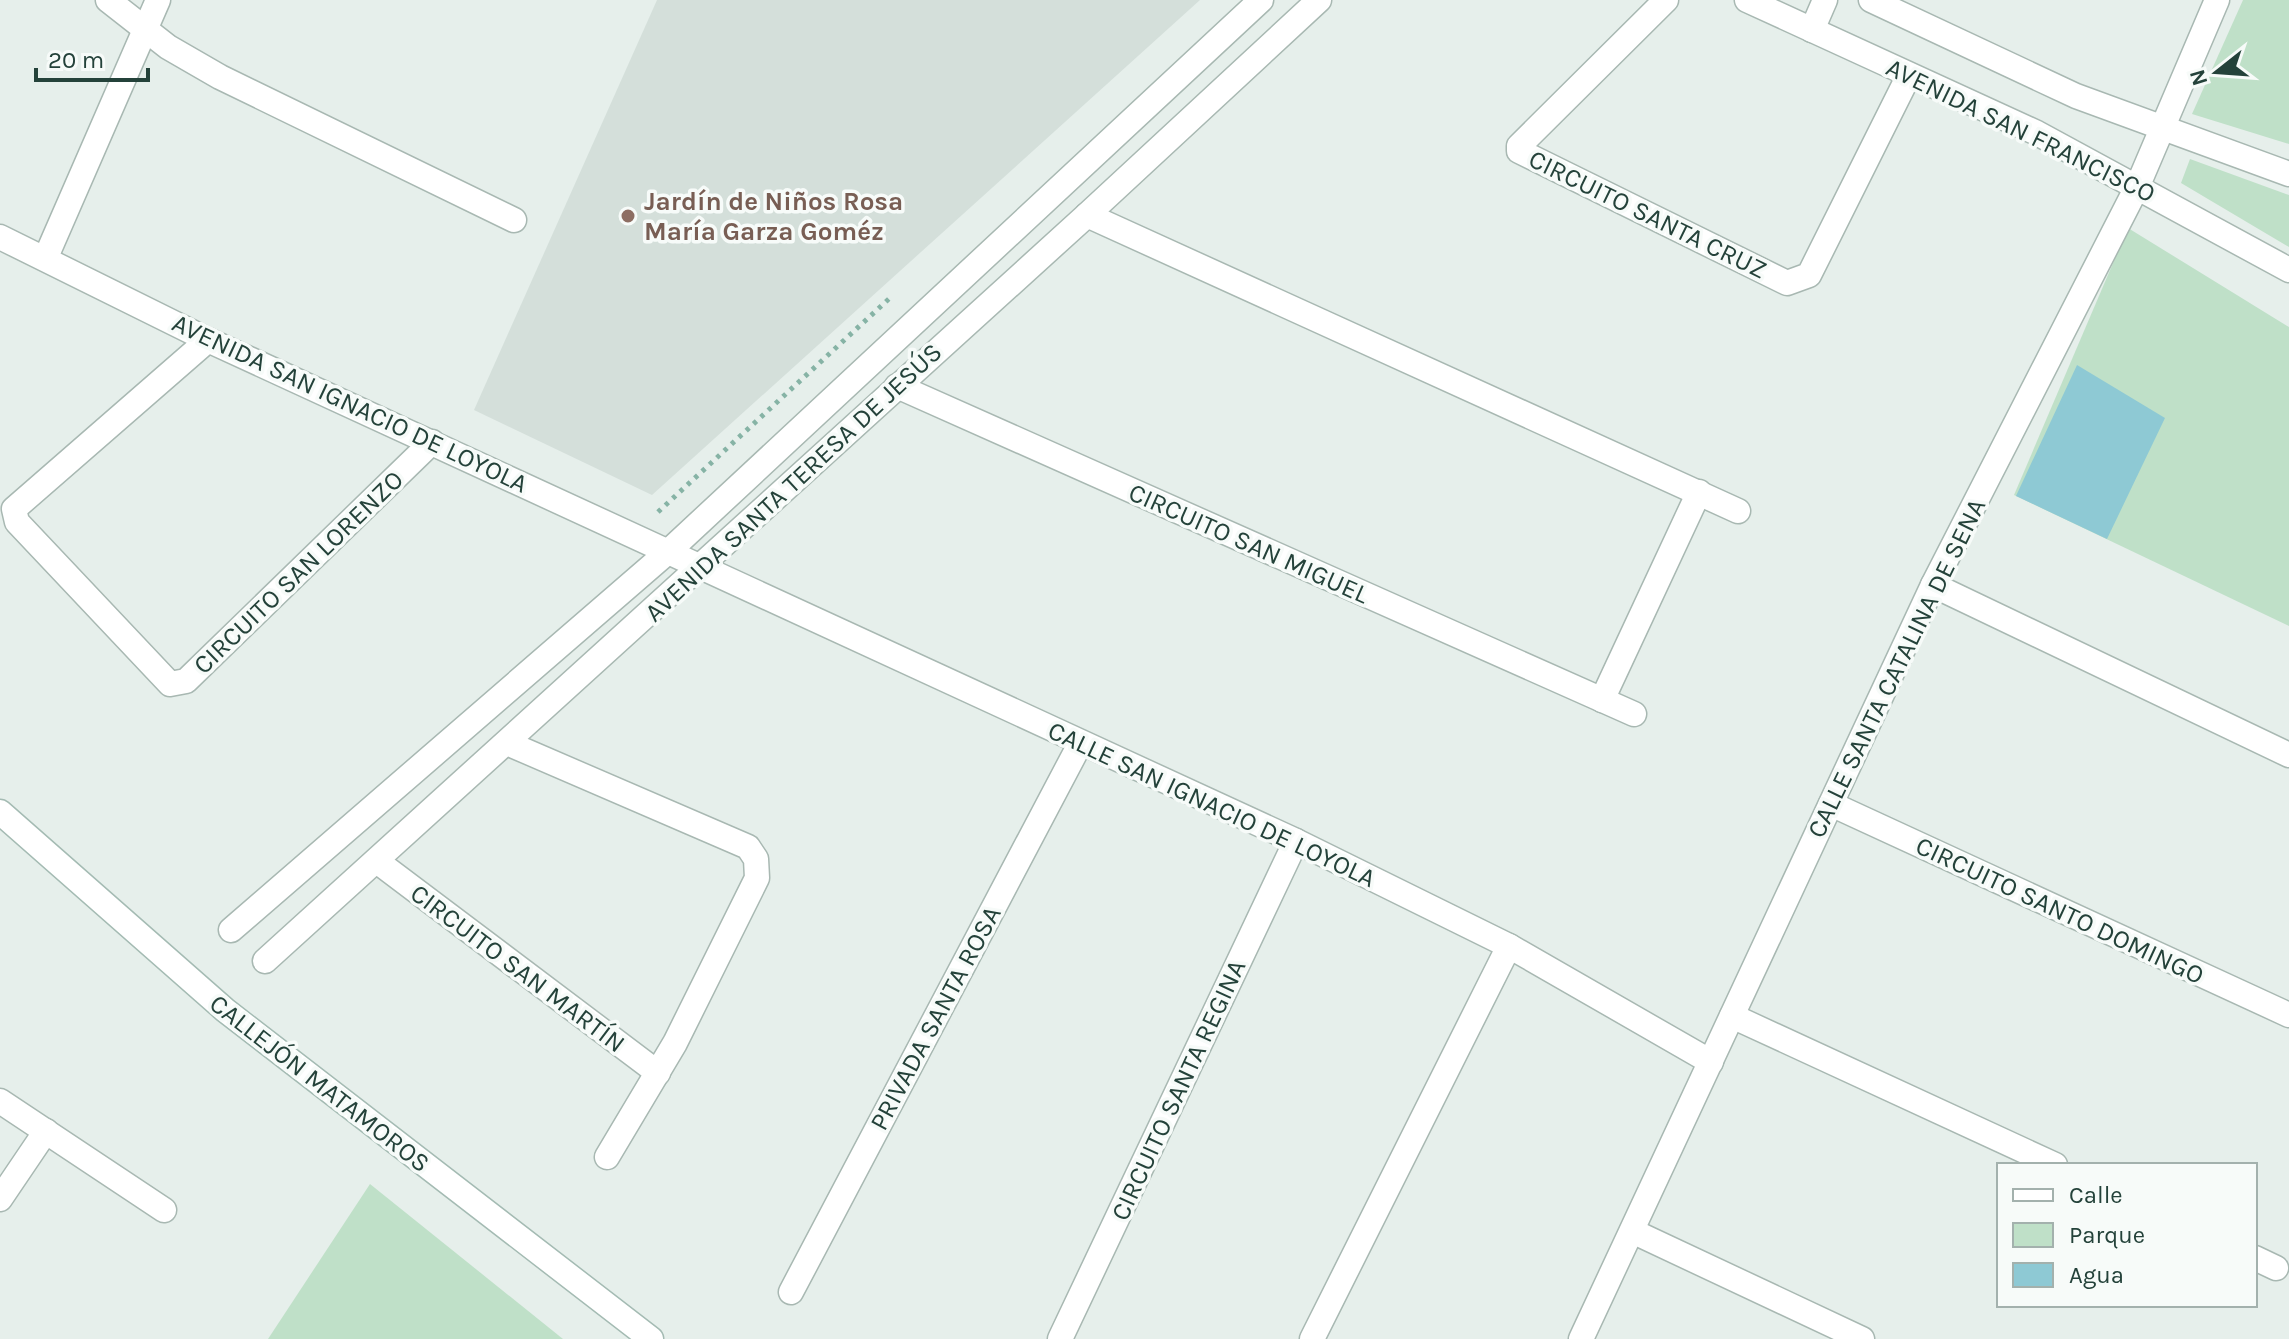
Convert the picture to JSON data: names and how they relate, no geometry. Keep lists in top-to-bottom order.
{
  "streets": {
    "street": [
      "AVENIDA SAN FRANCISCO",
      "CIRCUITO SANTA CRUZ",
      "AVENIDA SAN IGNACIO DE LOYOLA",
      "AVENIDA SANTA TERESA DE JESÚS",
      "CIRCUITO SAN MIGUEL",
      "CIRCUITO SAN LORENZO",
      "CALLE SANTA CATALINA DE SENA",
      "CALLE SAN IGNACIO DE LOYOLA",
      "CIRCUITO SANTO DOMINGO",
      "CIRCUITO SAN MARTÍN",
      "PRIVADA SANTA ROSA",
      "CALLEJÓN MATAMOROS",
      "CIRCUITO SANTA REGINA"
    ]
  },
  "crossings": [
    ["AVENIDA SAN FRANCISCO", "CIRCUITO SANTA CRUZ"],
    ["AVENIDA SAN FRANCISCO", "CALLE SANTA CATALINA DE SENA"],
    ["AVENIDA SAN IGNACIO DE LOYOLA", "AVENIDA SANTA TERESA DE JESÚS"],
    ["AVENIDA SAN IGNACIO DE LOYOLA", "CIRCUITO SAN LORENZO"],
    ["AVENIDA SAN IGNACIO DE LOYOLA", "CALLE SAN IGNACIO DE LOYOLA"],
    ["AVENIDA SANTA TERESA DE JESÚS", "CIRCUITO SAN MIGUEL"],
    ["AVENIDA SANTA TERESA DE JESÚS", "CALLE SAN IGNACIO DE LOYOLA"],
    ["AVENIDA SANTA TERESA DE JESÚS", "CIRCUITO SAN MARTÍN"],
    ["CALLE SANTA CATALINA DE SENA", "CALLE SAN IGNACIO DE LOYOLA"],
    ["CALLE SANTA CATALINA DE SENA", "CIRCUITO SANTO DOMINGO"],
    ["CALLE SAN IGNACIO DE LOYOLA", "PRIVADA SANTA ROSA"],
    ["CALLE SAN IGNACIO DE LOYOLA", "CIRCUITO SANTA REGINA"]
  ],
  "places": ["Jardín de Niños Rosa María Garza Goméz"],
  "legend": ["Calle", "Parque", "Agua"],
  "scale_bar": "20 m",
  "north": "left"
}
